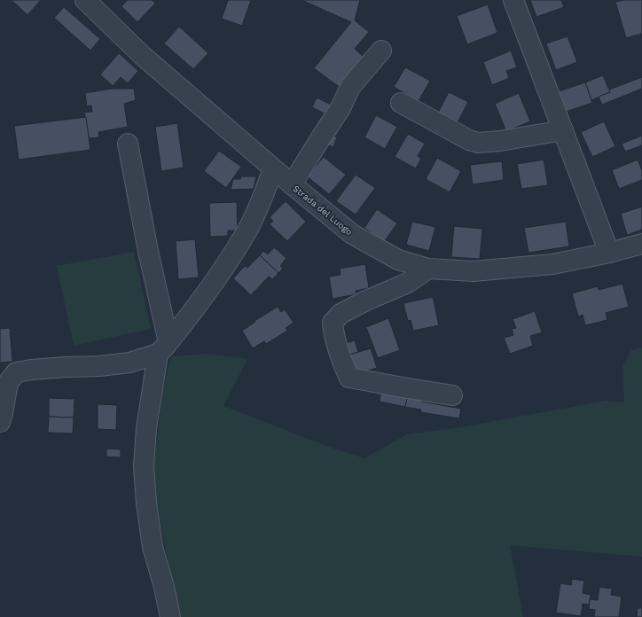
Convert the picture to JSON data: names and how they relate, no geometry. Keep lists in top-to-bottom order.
{
  "streets": {
    "street": ["Strada del Luogo"]
  }
}
